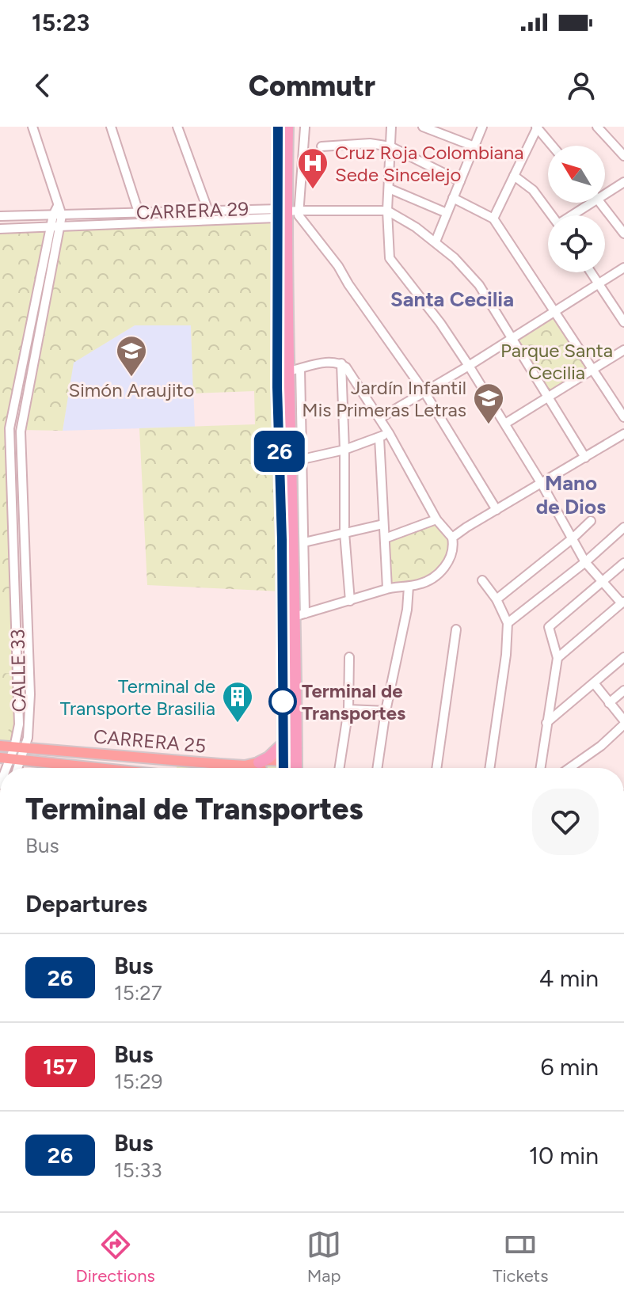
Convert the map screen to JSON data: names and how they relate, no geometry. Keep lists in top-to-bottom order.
{
  "streets": {
    "main road": ["CARRERA 25"],
    "street": ["CARRERA 29", "CALLE 33"]
  },
  "crossings": [
    ["CARRERA 29", "CALLE 33"],
    ["CALLE 33", "CARRERA 25"]
  ],
  "districts": ["Santa Cecilia", "Mano de Dios"],
  "parks": ["Parque Santa Cecilia"],
  "places": {
    "hospital": ["Cruz Roja Colombiana Sede Sincelejo"],
    "school or university": ["Simón Araujito", "Jardín Infantil Mis Primeras Letras"],
    "other": ["Terminal de Transportes"],
    "building": ["Terminal de Transporte Brasilia"]
  },
  "lines": ["bus line 26"],
  "north": "top left",
  "page": {
    "status": "15:23",
    "header": "Commutr",
    "on_map": "26",
    "heading": [
      ["Terminal de Transportes", "Bus"],
      "Departures"
    ],
    "list": [
      {
        "mark": "26",
        "name": "Bus",
        "note": "15:27",
        "value": "4 min"
      },
      {
        "mark": "157",
        "name": "Bus",
        "note": "15:29",
        "value": "6 min"
      },
      {
        "mark": "26",
        "name": "Bus",
        "note": "15:33",
        "value": "10 min"
      }
    ],
    "tabs": ["Directions", "Map", "Tickets"]
  }
}
